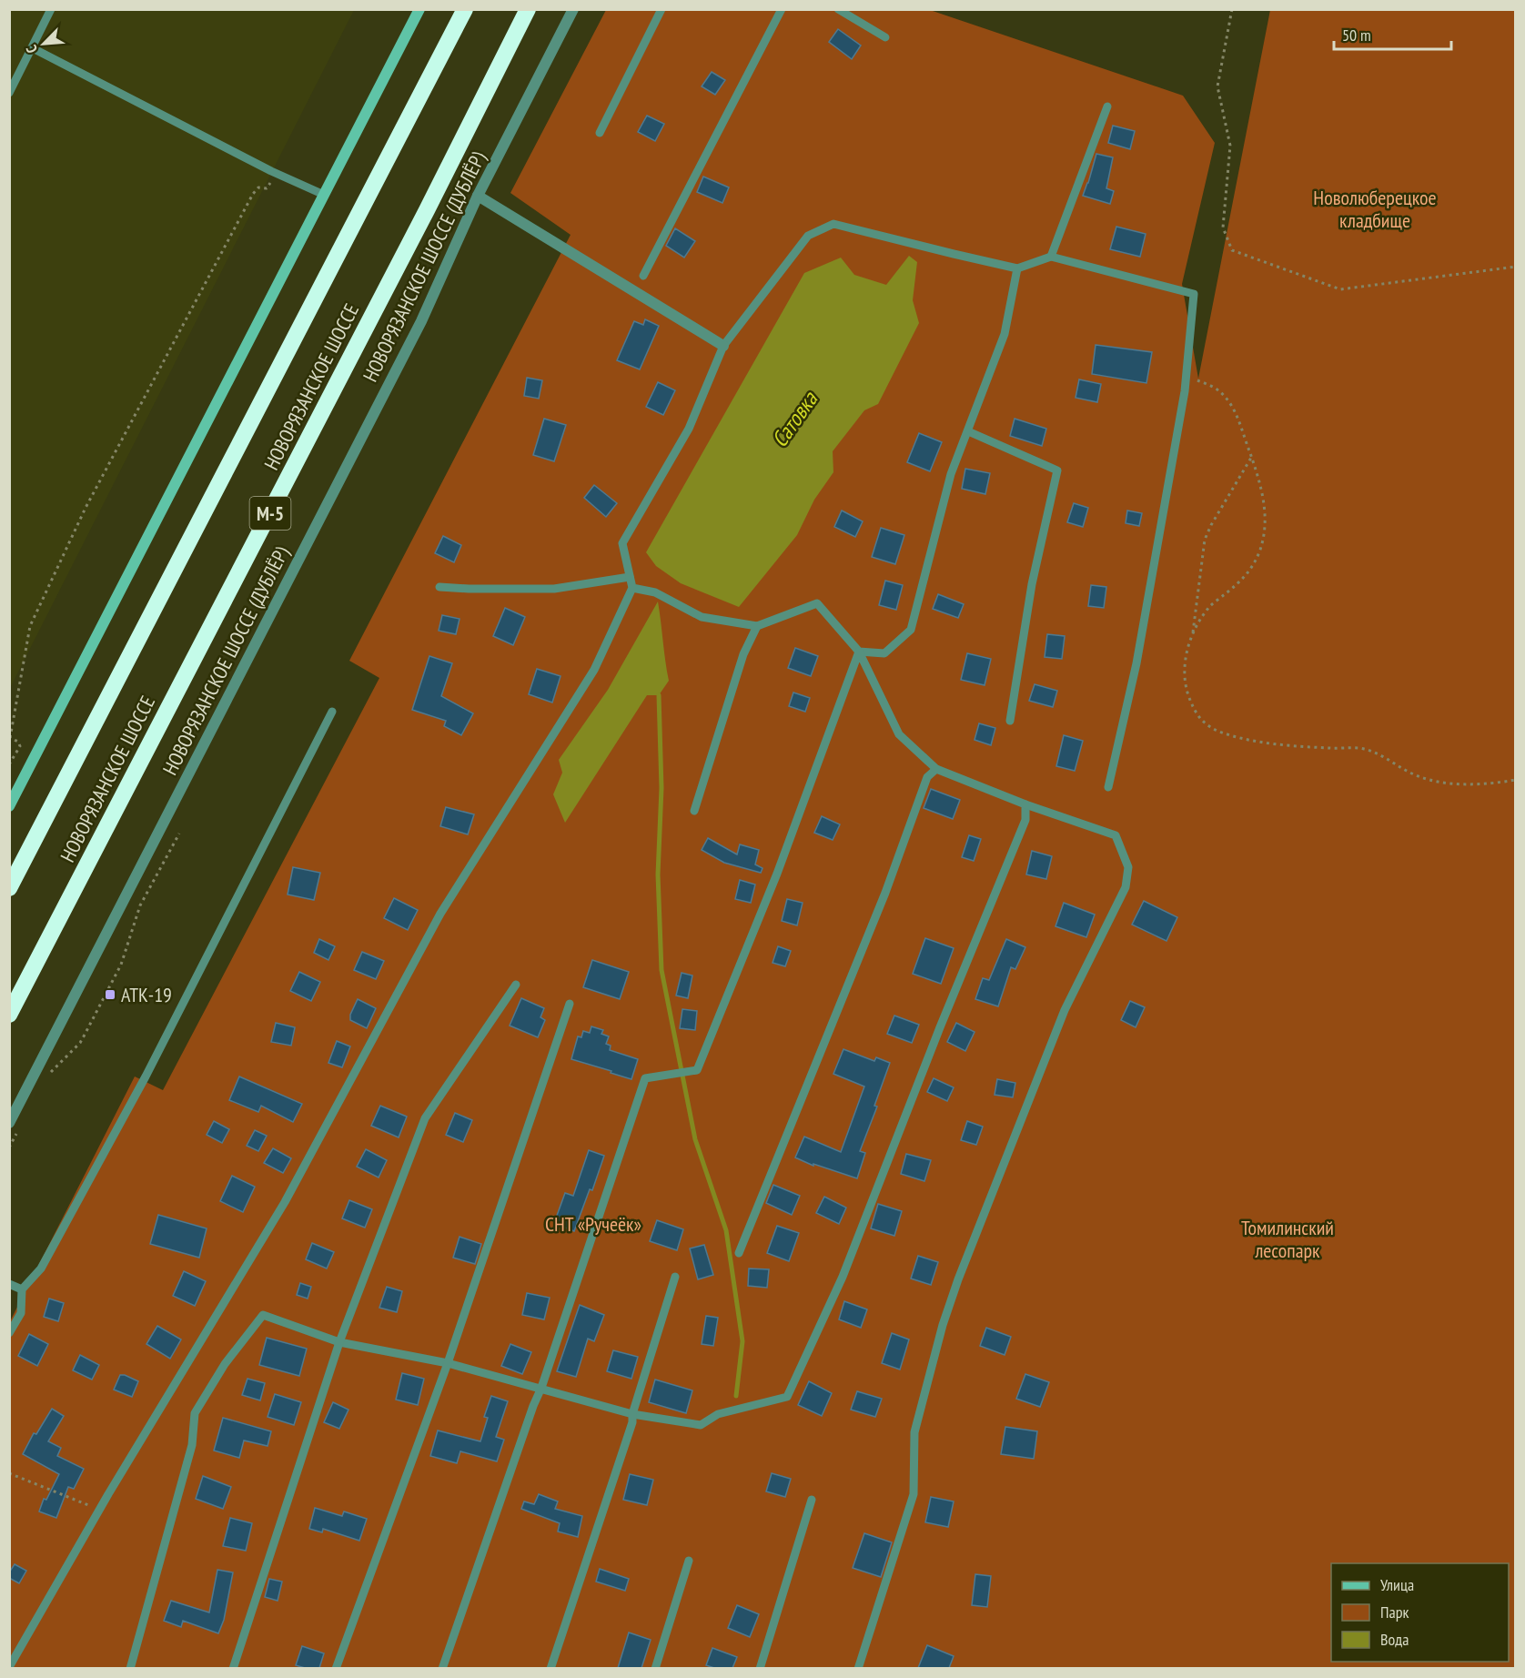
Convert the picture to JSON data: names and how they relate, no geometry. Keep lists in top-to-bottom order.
{
  "streets": {
    "highway": ["НОВОРЯЗАНСКОЕ ШОССЕ", "М-5"],
    "street": ["НОВОРЯЗАНСКОЕ ШОССЕ (ДУБЛЁР)"]
  },
  "water": ["Сатовка"],
  "parks": ["Новолюберецкое кладбище", "СНТ «Ручеёк»", "Томилинский лесопарк"],
  "places": {
    "transit": ["АТК-19"]
  },
  "legend": ["Улица", "Парк", "Вода"],
  "scale_bar": "50 m",
  "north": "bottom left"
}
